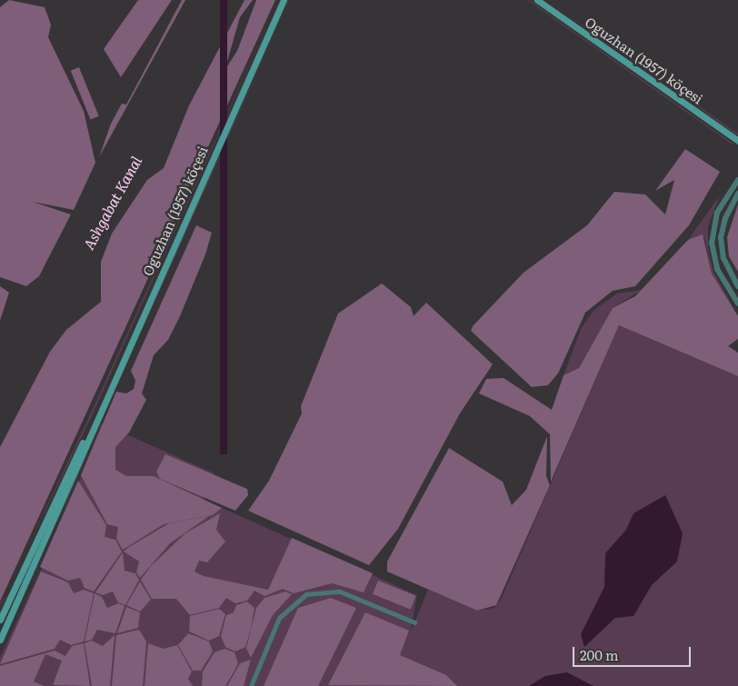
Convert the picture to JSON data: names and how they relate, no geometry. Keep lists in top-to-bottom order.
{
  "streets": {
    "main road": ["Oguzhan (1957) köçesi"]
  },
  "water": ["Ashgabat Kanal"],
  "scale_bar": "200 m"
}
